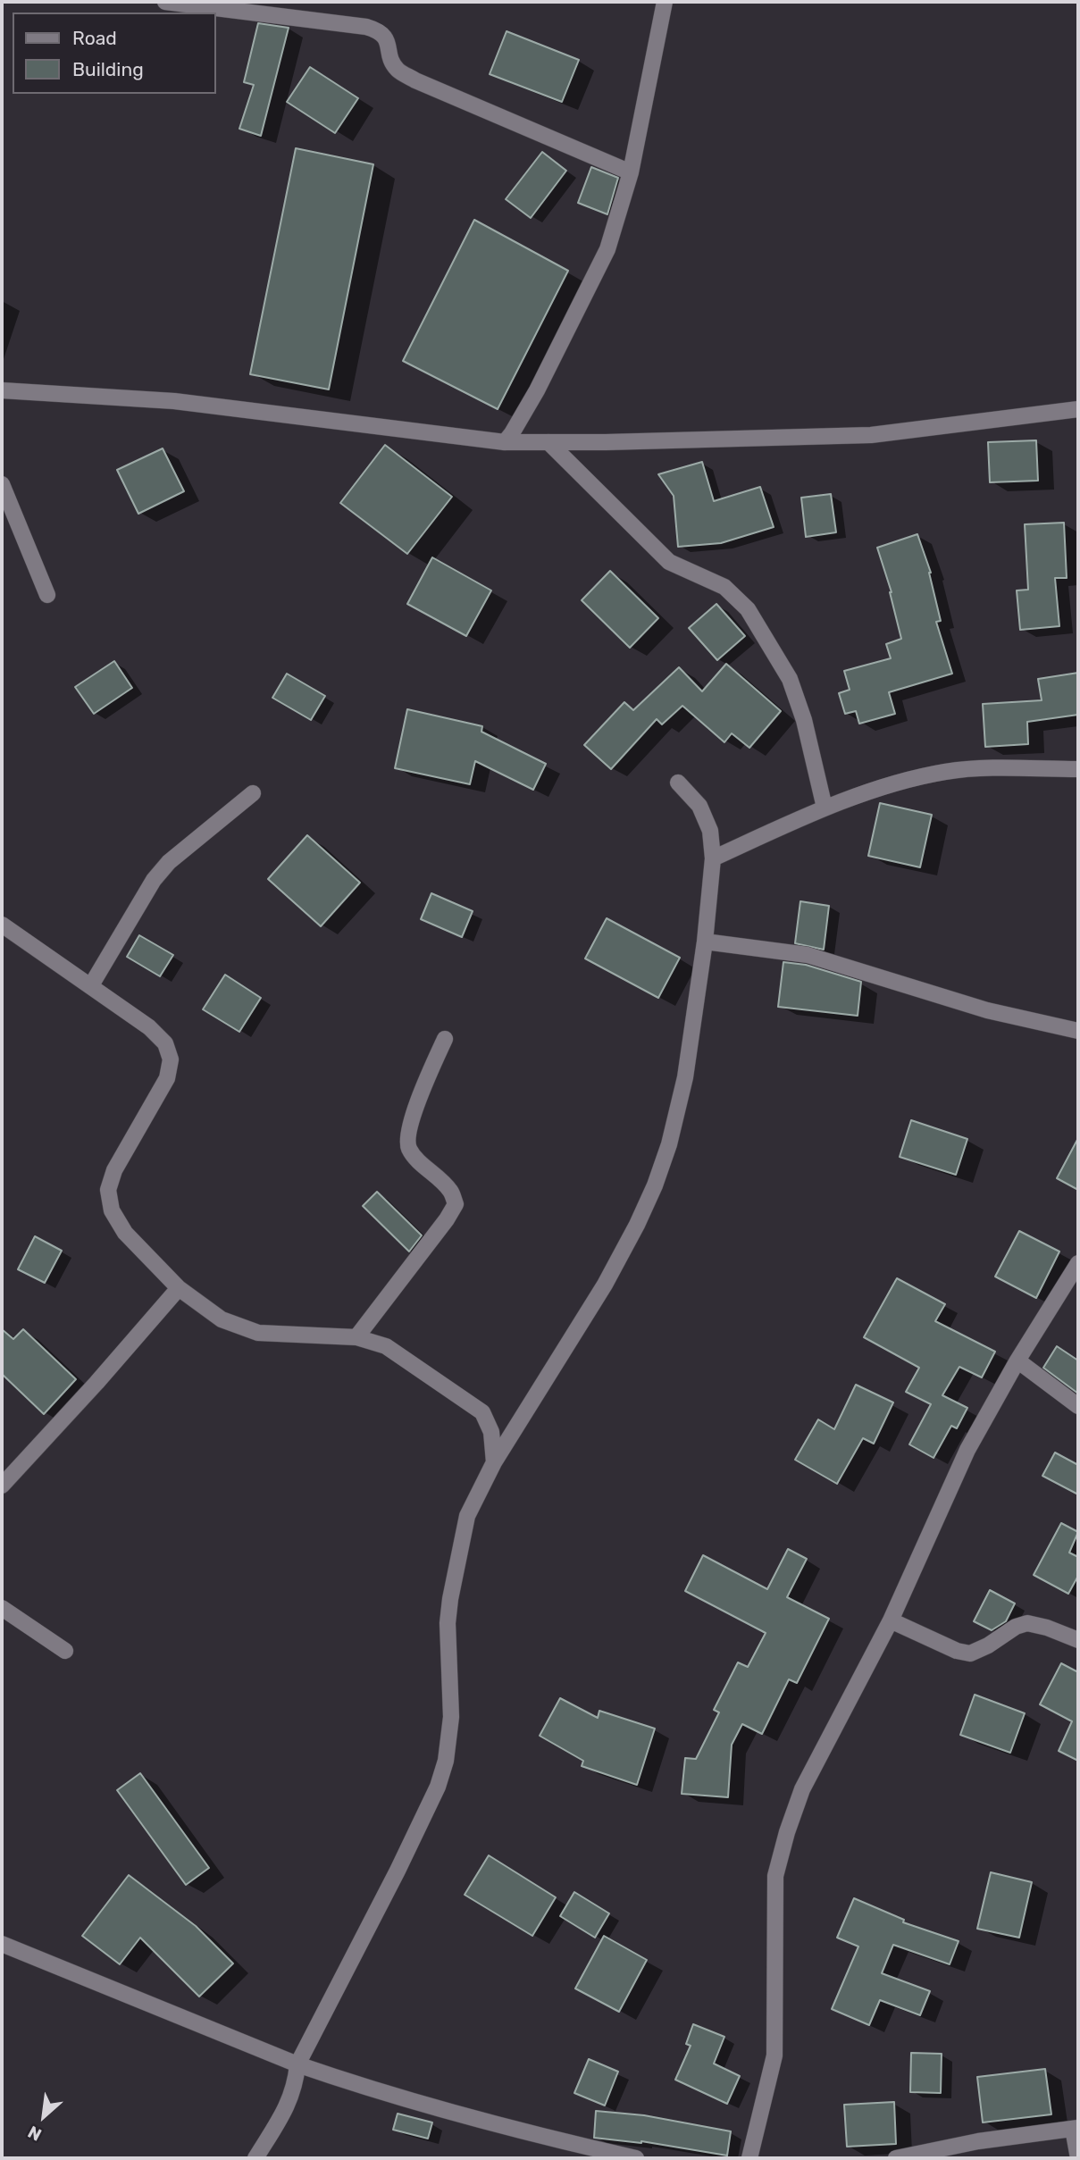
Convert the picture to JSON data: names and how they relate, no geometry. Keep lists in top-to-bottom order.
{
  "legend": ["Road", "Building"],
  "north": "bottom left"
}
